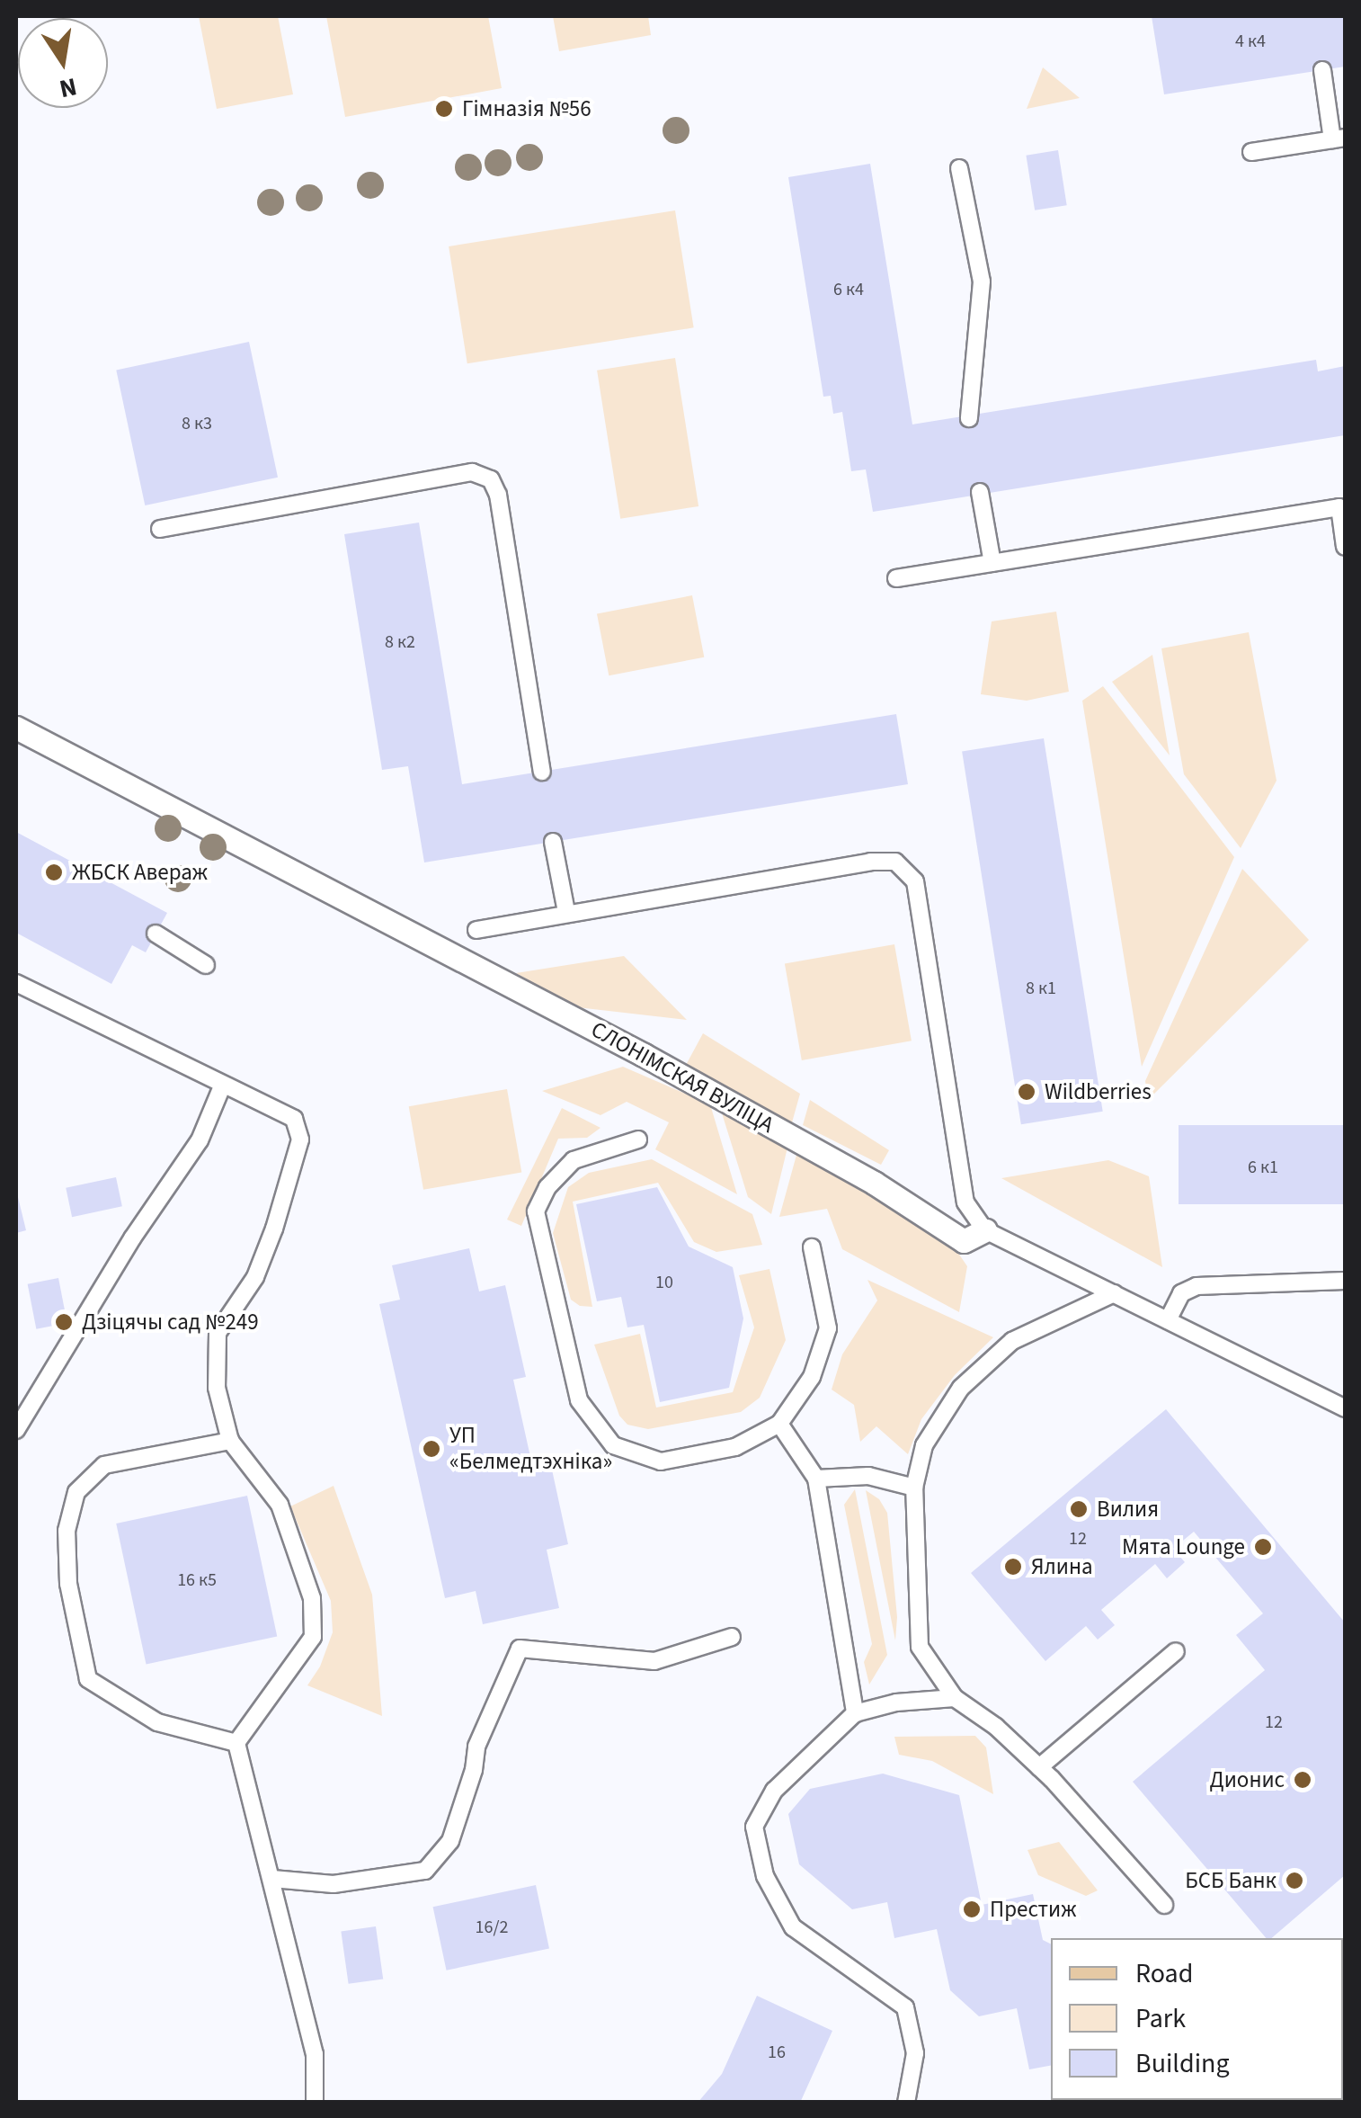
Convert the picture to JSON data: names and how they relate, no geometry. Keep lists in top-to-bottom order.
{
  "streets": {
    "street": ["СЛОНІМСКАЯ ВУЛІЦА"]
  },
  "places": [
    "Гімназія №56",
    "ЖБСК Авераж",
    "Wildberries",
    "Дзіцячы сад №249",
    "УП «Белмедтэхніка»",
    "Вилия",
    "Мята Lounge",
    "Ялина",
    "Дионис",
    "БСБ Банк",
    "Престиж"
  ],
  "house_numbers": [
    "4 к4",
    "6 к4",
    "8 к3",
    "8 к2",
    "8 к1",
    "6 к1",
    "10",
    "12",
    "16 к5",
    "12",
    "16/2",
    "16"
  ],
  "legend": ["Road", "Park", "Building"],
  "north": "bottom"
}
